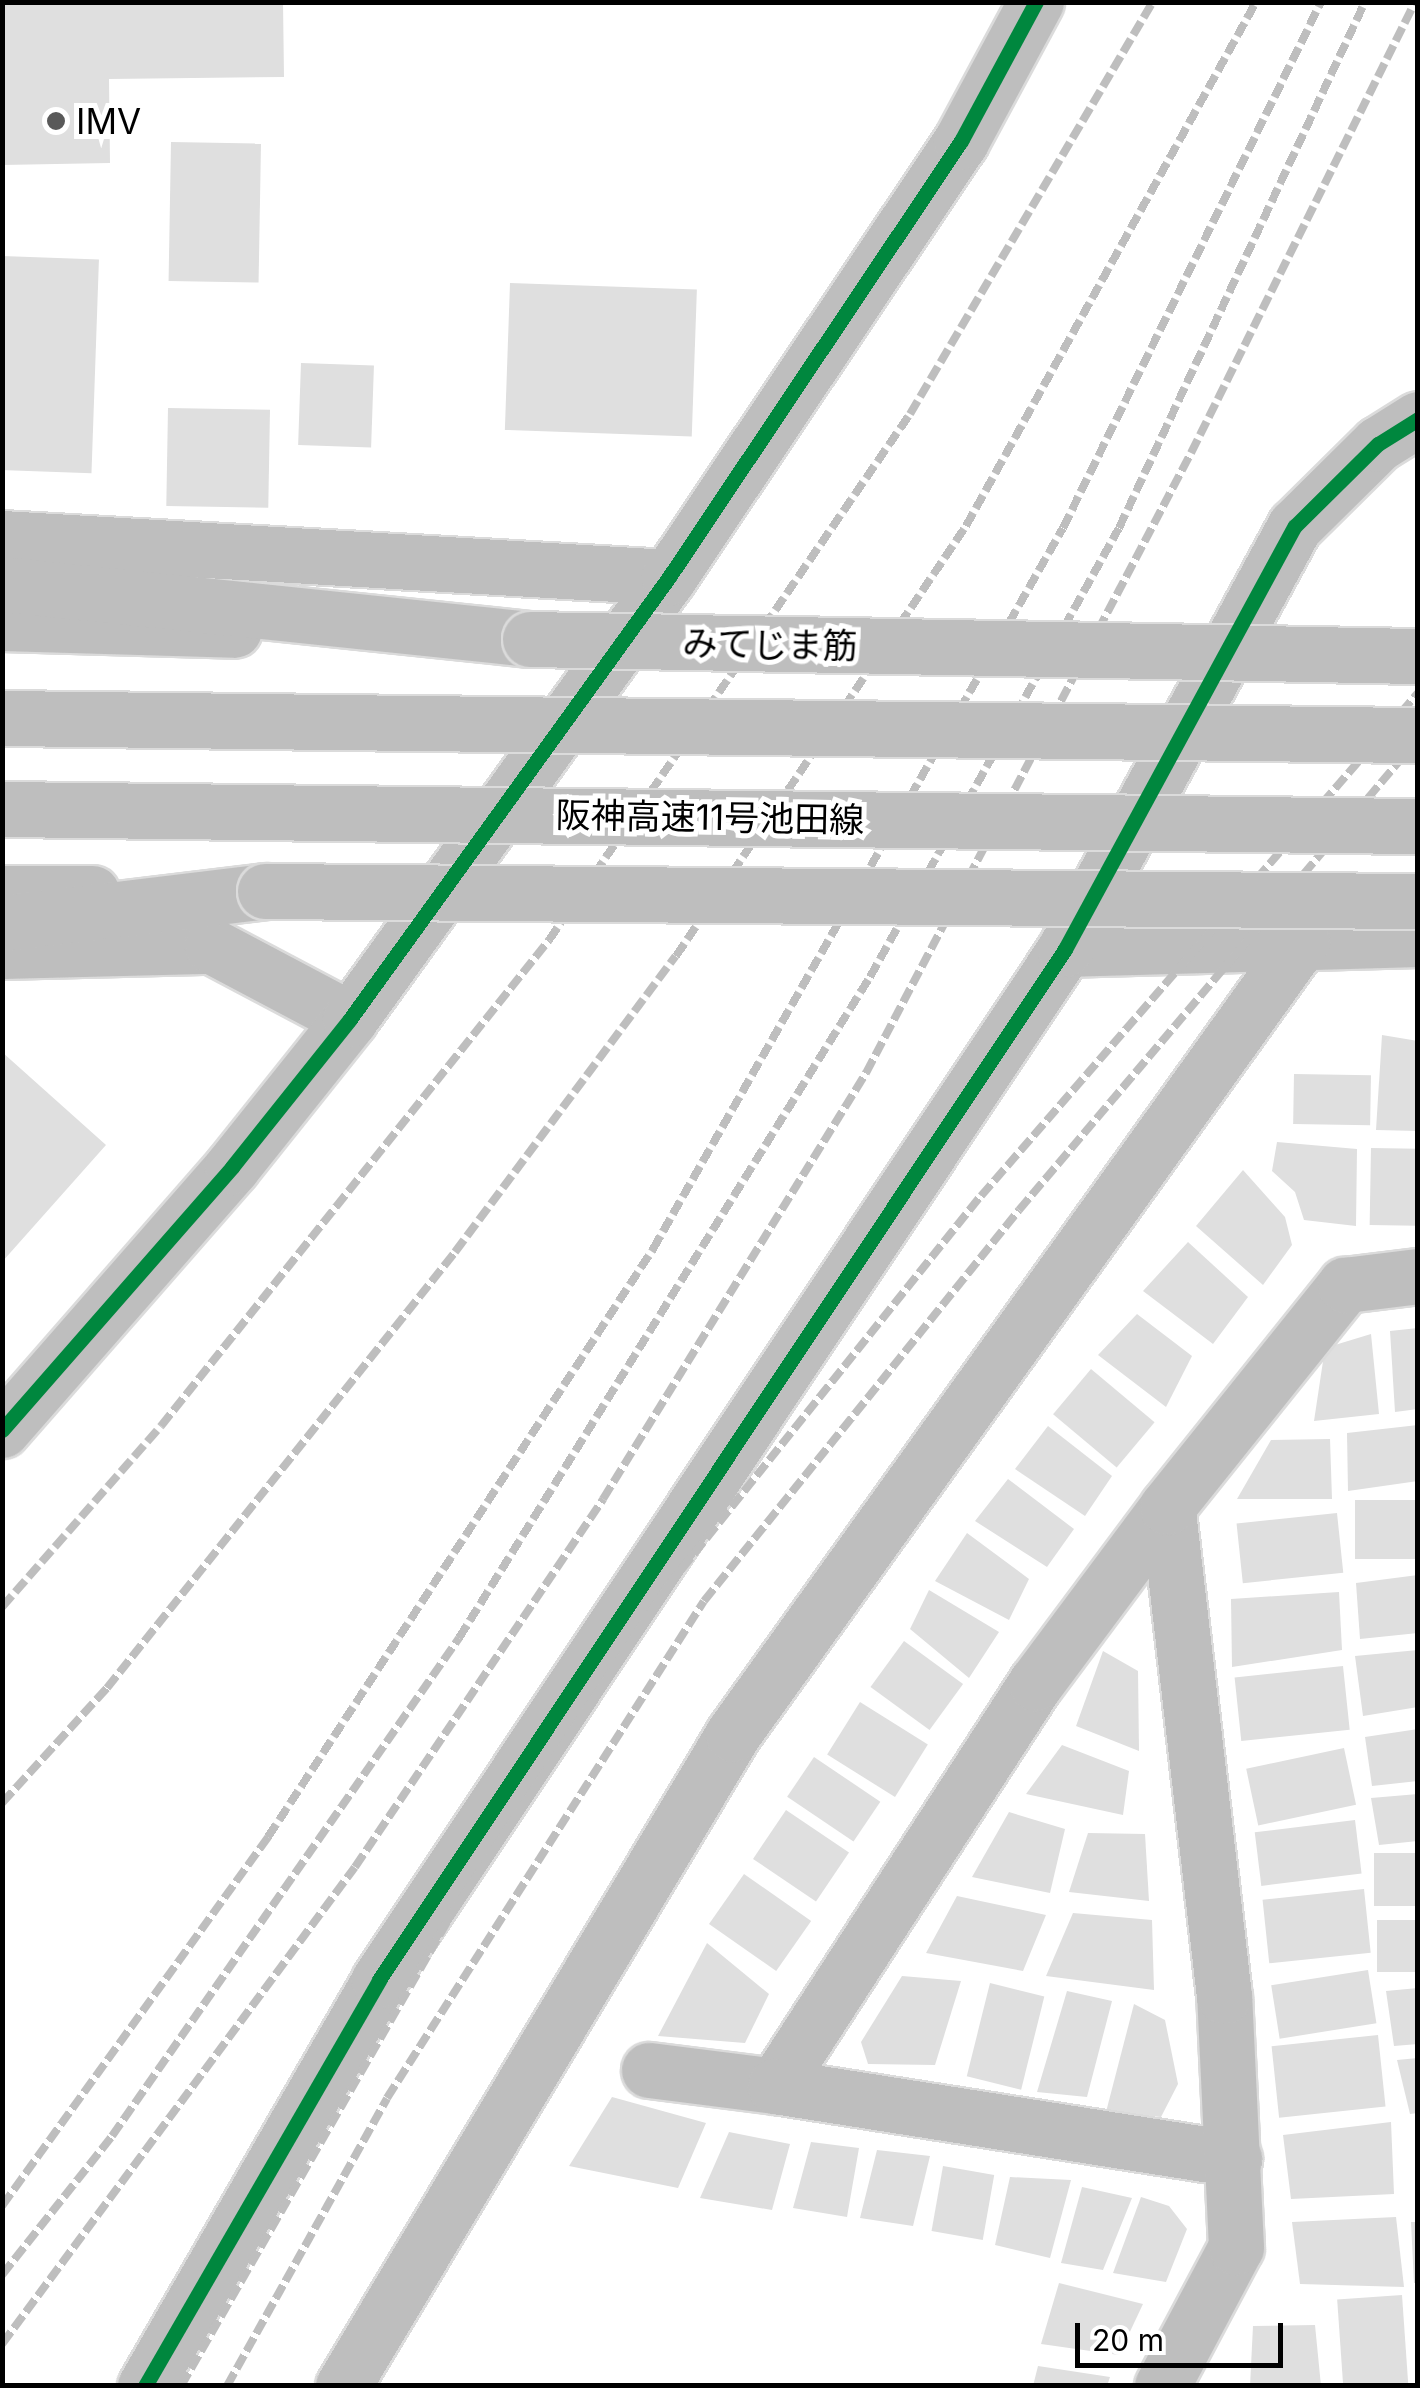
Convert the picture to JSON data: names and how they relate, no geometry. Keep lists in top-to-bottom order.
{
  "streets": {
    "main road": ["みてじま筋", "阪神高速11号池田線"]
  },
  "places": ["IMV"],
  "scale_bar": "20 m"
}
